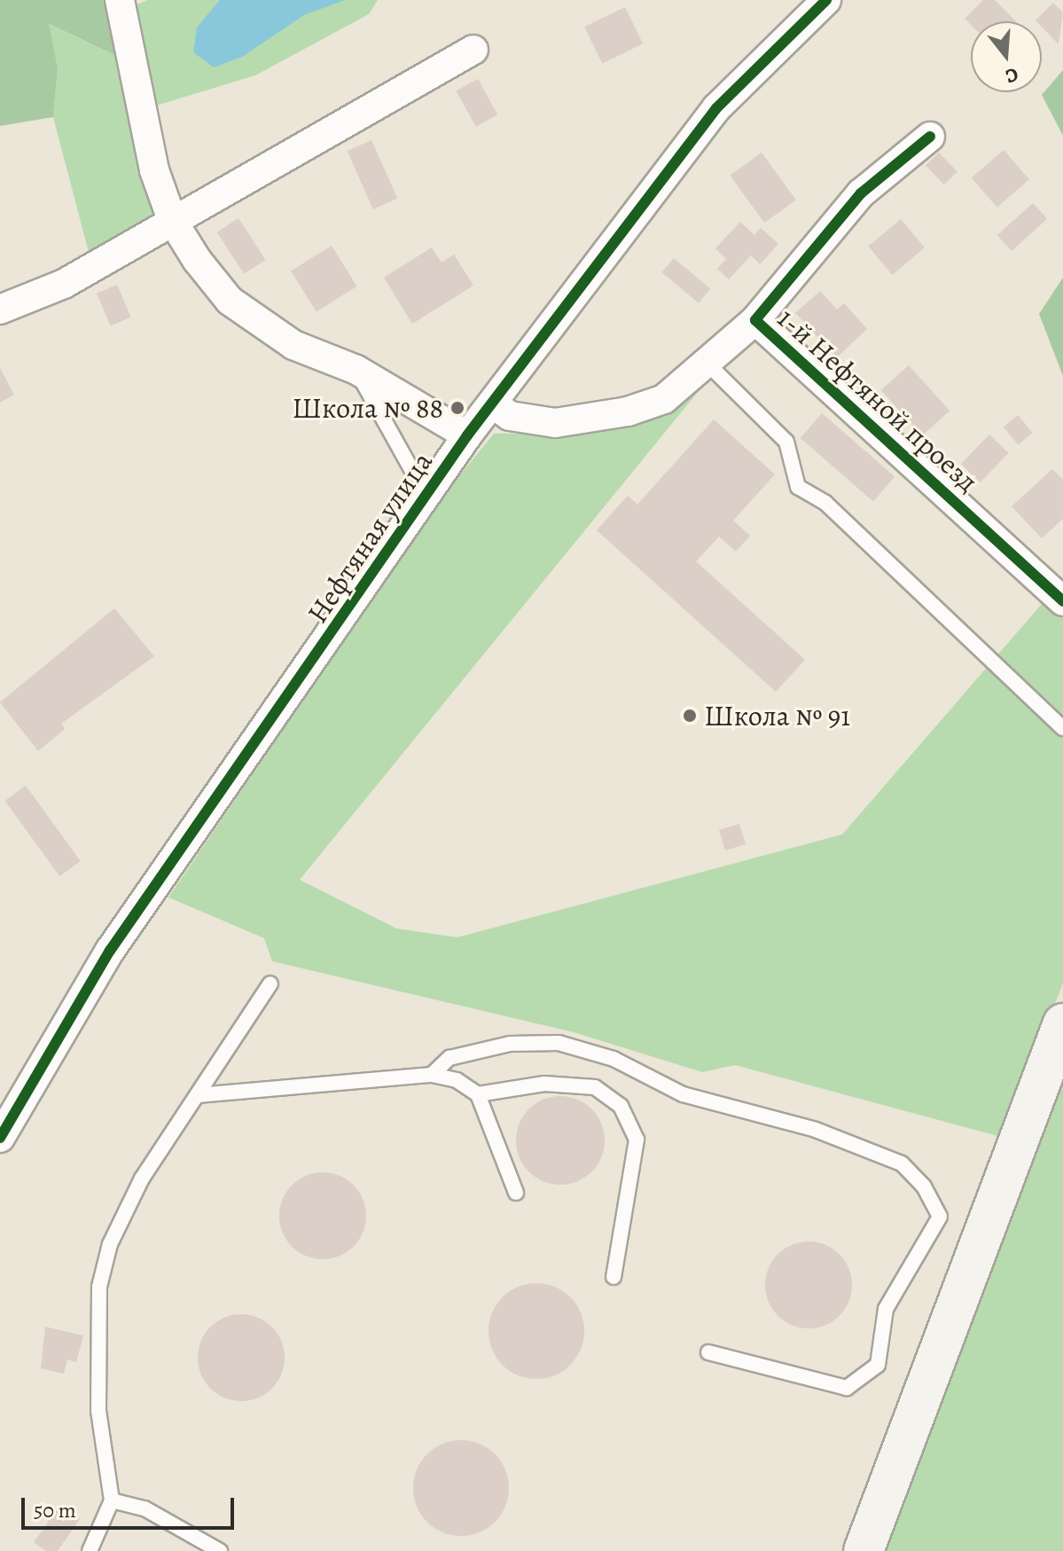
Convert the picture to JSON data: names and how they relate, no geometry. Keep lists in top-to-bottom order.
{
  "streets": {
    "street": ["1-й Нефтяной проезд", "Нефтяная улица"]
  },
  "crossings": [
    ["1-й Нефтяной проезд", "Нефтяная улица"]
  ],
  "places": ["Школа № 88", "Школа № 91"],
  "scale_bar": "50 m",
  "north": "bottom"
}
